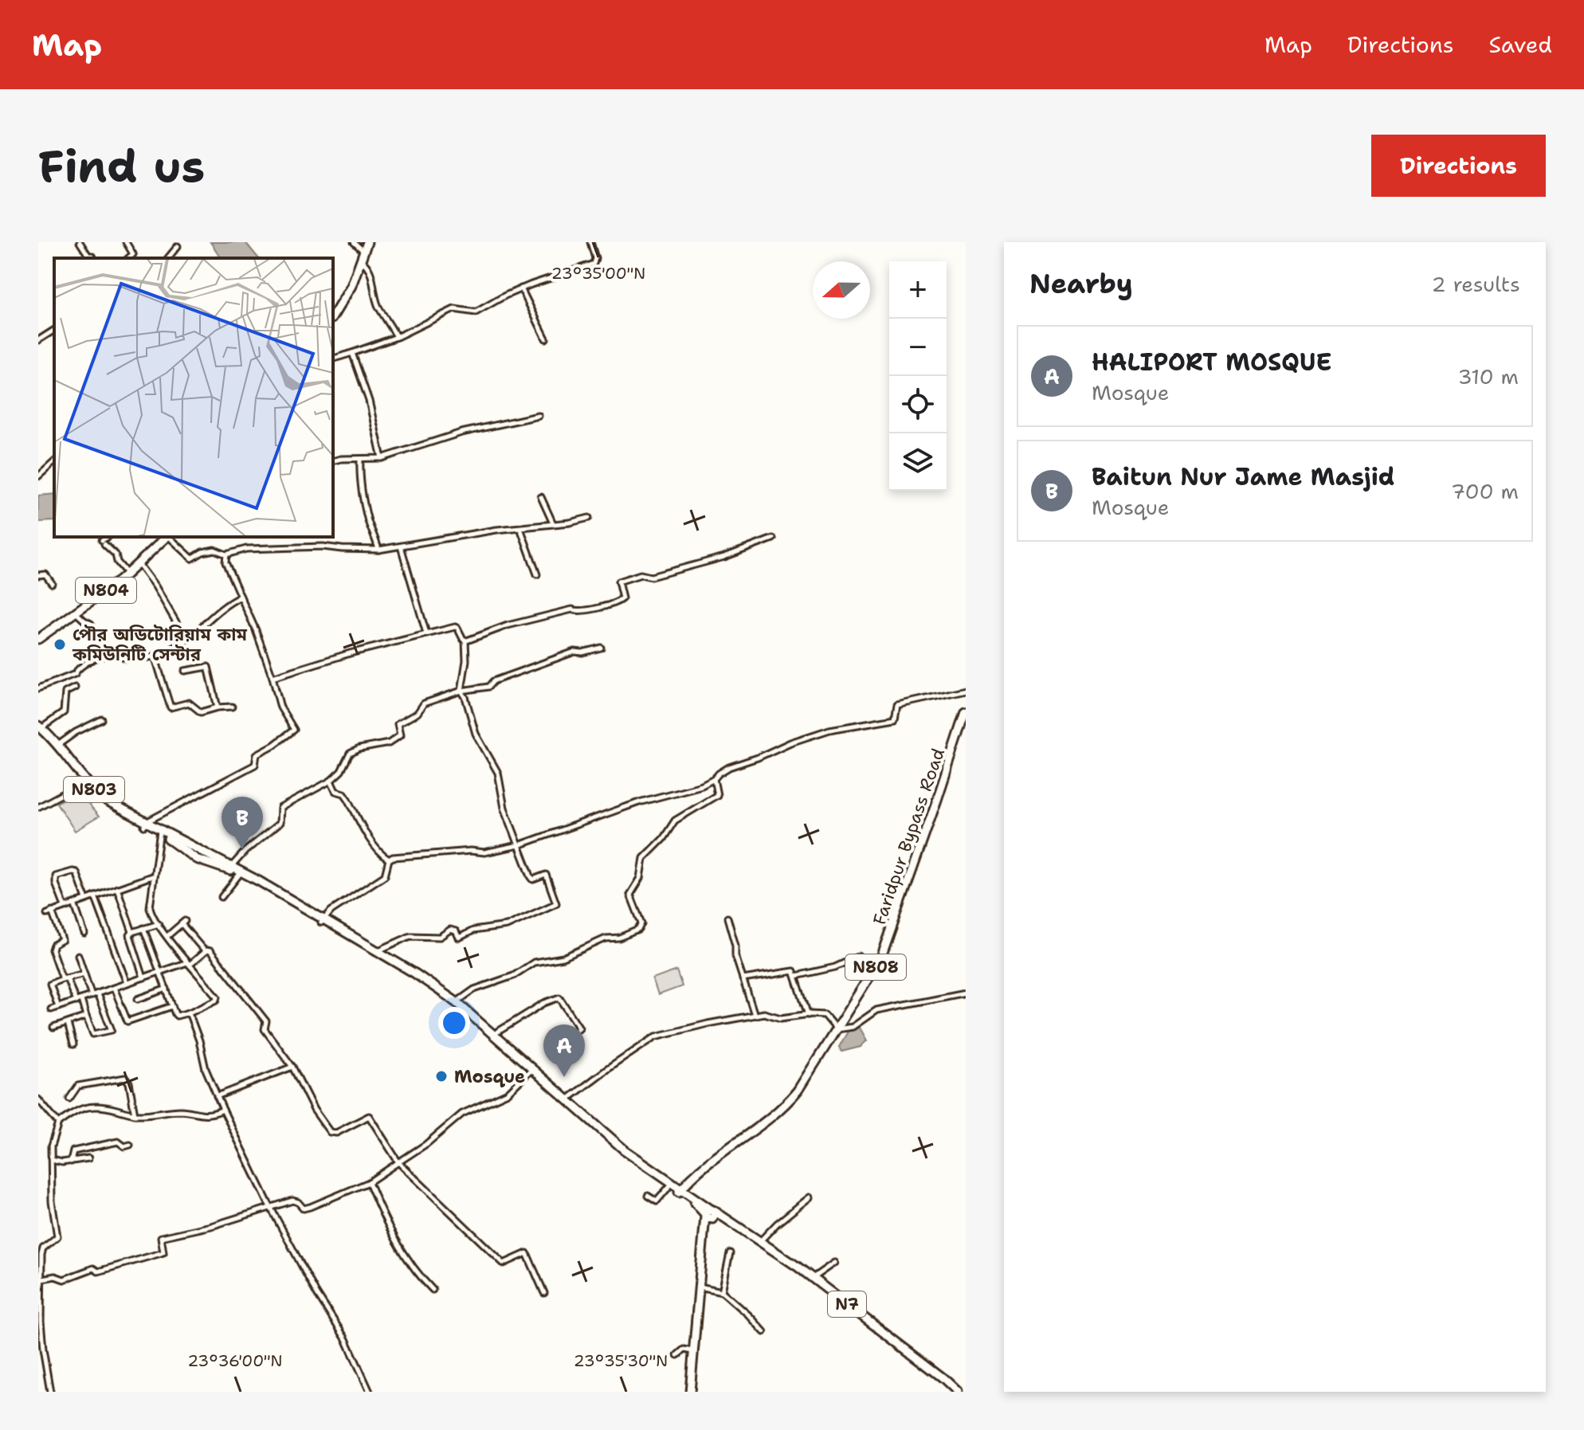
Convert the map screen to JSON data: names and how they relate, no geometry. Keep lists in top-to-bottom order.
{
  "streets": {
    "highway": [
      "N804",
      "N803",
      "Faridpur Bypass Road",
      "N808",
      "N7"
    ]
  },
  "crossings": [
    ["N803", "Faridpur Bypass Road"],
    ["N803", "N7"]
  ],
  "places": ["পৌর অডিটোরিয়াম কাম কমিউনিটি সেন্টার", "Mosque"],
  "north": "left",
  "page": {
    "header": "Map",
    "nav": ["Map", "Directions", "Saved"],
    "buttons": "Directions",
    "title": "Find us",
    "heading": ["Nearby", "2 results"],
    "map_buttons": ["+", "−"],
    "list": [
      {
        "mark": "A",
        "name": "HALIPORT MOSQUE",
        "note": "Mosque",
        "value": "310 m"
      },
      {
        "mark": "B",
        "name": "Baitun Nur Jame Masjid",
        "note": "Mosque",
        "value": "700 m"
      }
    ],
    "pins": ["B", "A"]
  },
  "coordinates": ["23°35'00\"N", "23°36'00\"N", "23°35'30\"N"]
}
